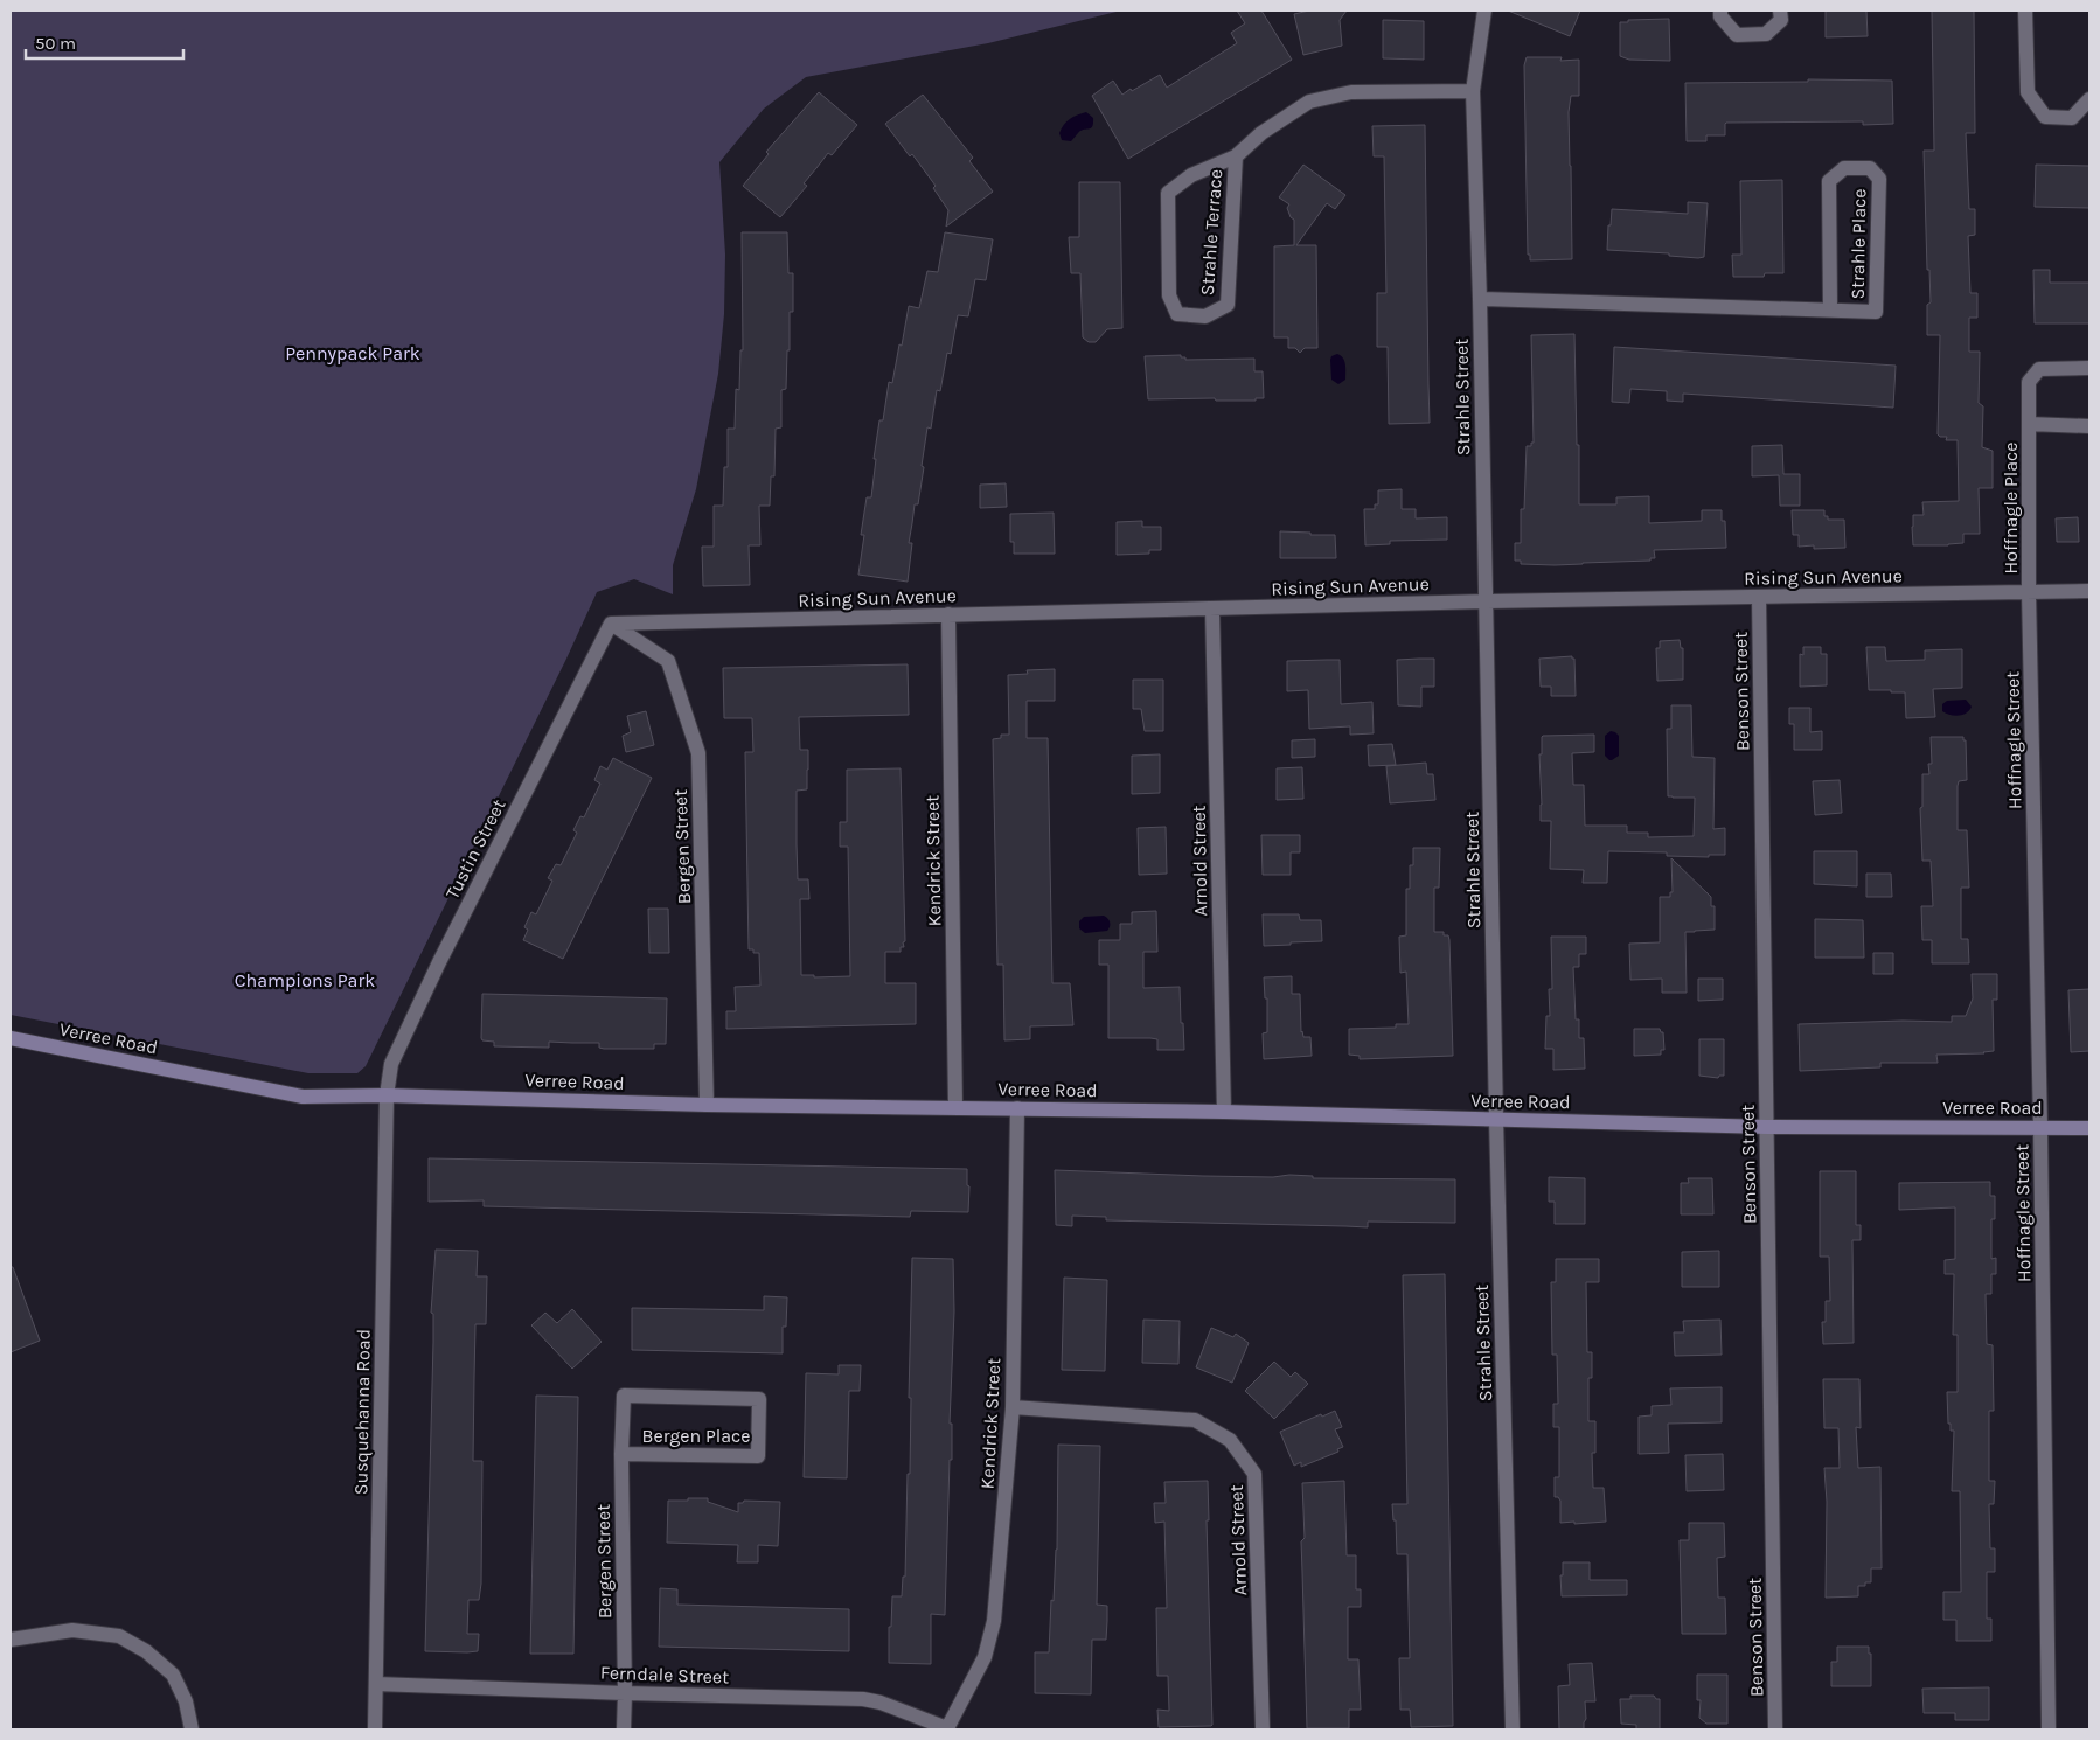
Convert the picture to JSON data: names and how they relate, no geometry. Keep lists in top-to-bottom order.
{
  "streets": {
    "main road": ["Verree Road"],
    "street": [
      "Strahle Terrace",
      "Strahle Place",
      "Strahle Street",
      "Hoffnagle Place",
      "Rising Sun Avenue",
      "Benson Street",
      "Hoffnagle Street",
      "Bergen Street",
      "Tustin Street",
      "Kendrick Street",
      "Arnold Street",
      "Susquehanna Road",
      "Bergen Place",
      "Ferndale Street"
    ]
  },
  "crossings": [
    ["Strahle Terrace", "Strahle Street"],
    ["Strahle Place", "Strahle Street"],
    ["Strahle Street", "Rising Sun Avenue"],
    ["Strahle Street", "Verree Road"],
    ["Hoffnagle Place", "Rising Sun Avenue"],
    ["Hoffnagle Place", "Hoffnagle Street"],
    ["Rising Sun Avenue", "Benson Street"],
    ["Rising Sun Avenue", "Hoffnagle Street"],
    ["Rising Sun Avenue", "Bergen Street"],
    ["Rising Sun Avenue", "Tustin Street"],
    ["Rising Sun Avenue", "Kendrick Street"],
    ["Rising Sun Avenue", "Arnold Street"],
    ["Benson Street", "Verree Road"],
    ["Hoffnagle Street", "Verree Road"],
    ["Bergen Street", "Tustin Street"],
    ["Bergen Street", "Verree Road"],
    ["Bergen Street", "Bergen Place"],
    ["Bergen Street", "Ferndale Street"],
    ["Tustin Street", "Verree Road"],
    ["Tustin Street", "Susquehanna Road"],
    ["Kendrick Street", "Arnold Street"],
    ["Kendrick Street", "Verree Road"],
    ["Kendrick Street", "Ferndale Street"],
    ["Arnold Street", "Verree Road"],
    ["Verree Road", "Susquehanna Road"],
    ["Susquehanna Road", "Ferndale Street"]
  ],
  "parks": ["Pennypack Park", "Champions Park"],
  "scale_bar": "50 m"
}
